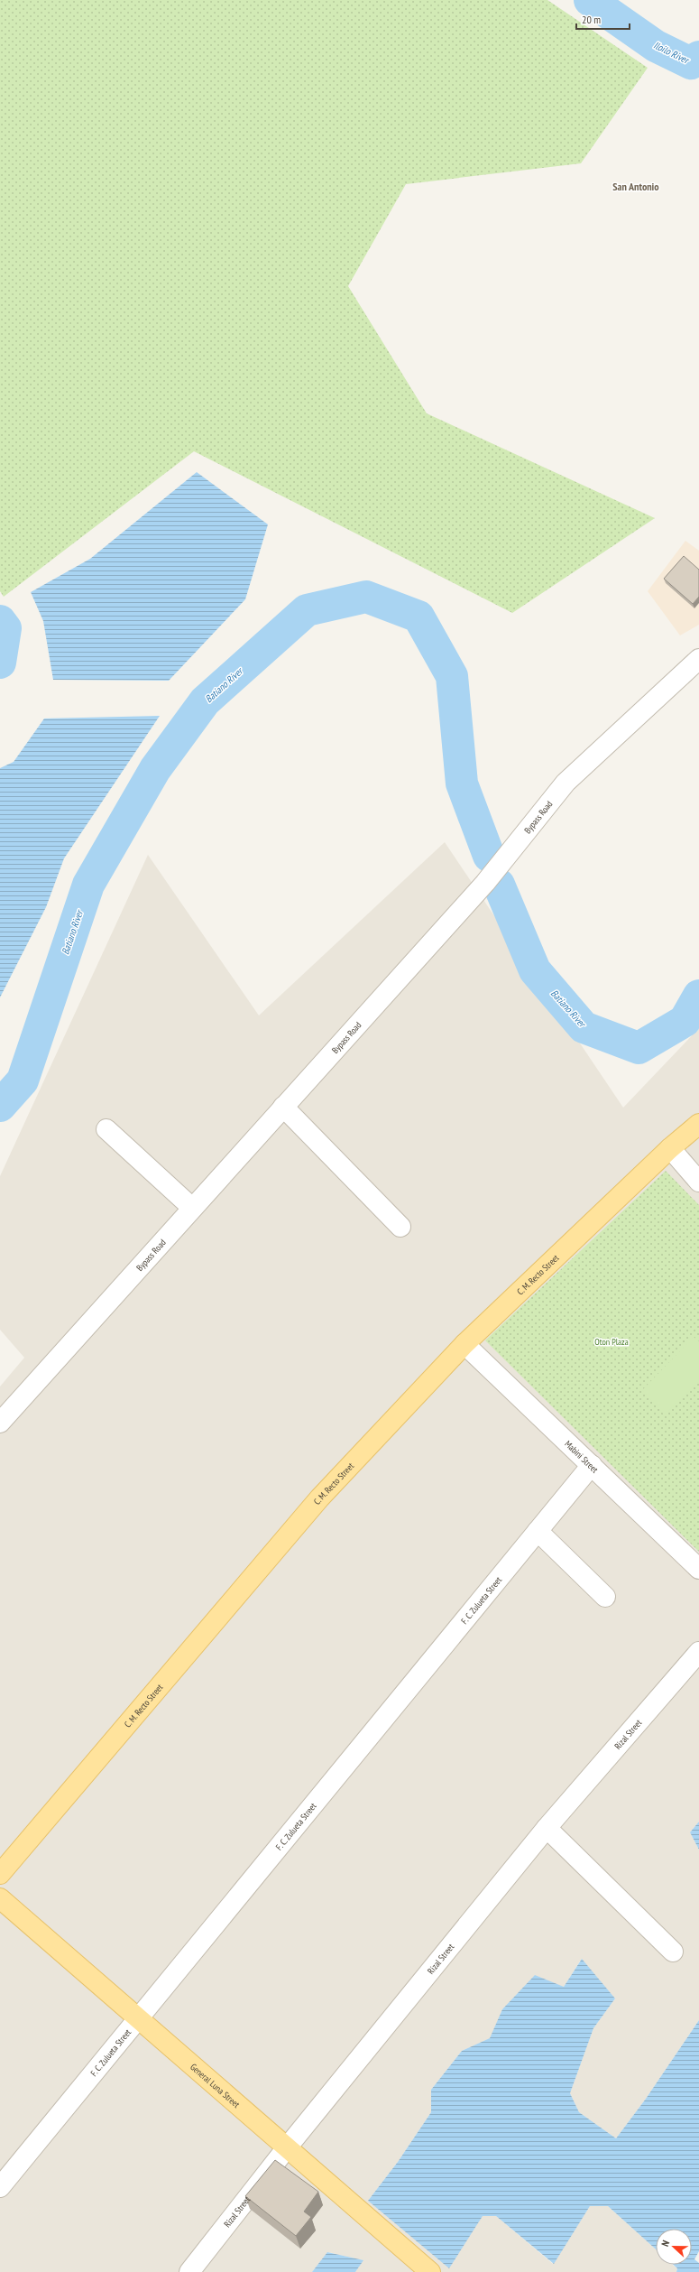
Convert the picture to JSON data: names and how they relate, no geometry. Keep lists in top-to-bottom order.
{
  "streets": {
    "main road": ["C. M. Recto Street", "General Luna Street"],
    "street": [
      "Bypass Road",
      "Mabini Street",
      "F. C. Zulueta Street",
      "Rizal Street"
    ]
  },
  "crossings": [
    ["C. M. Recto Street", "Mabini Street"],
    ["Mabini Street", "F. C. Zulueta Street"],
    ["F. C. Zulueta Street", "General Luna Street"],
    ["Rizal Street", "General Luna Street"]
  ],
  "districts": ["San Antonio"],
  "water": ["Iloilo River", "Batiano River"],
  "parks": ["Oton Plaza"],
  "scale_bar": "20 m",
  "north": "left"
}
